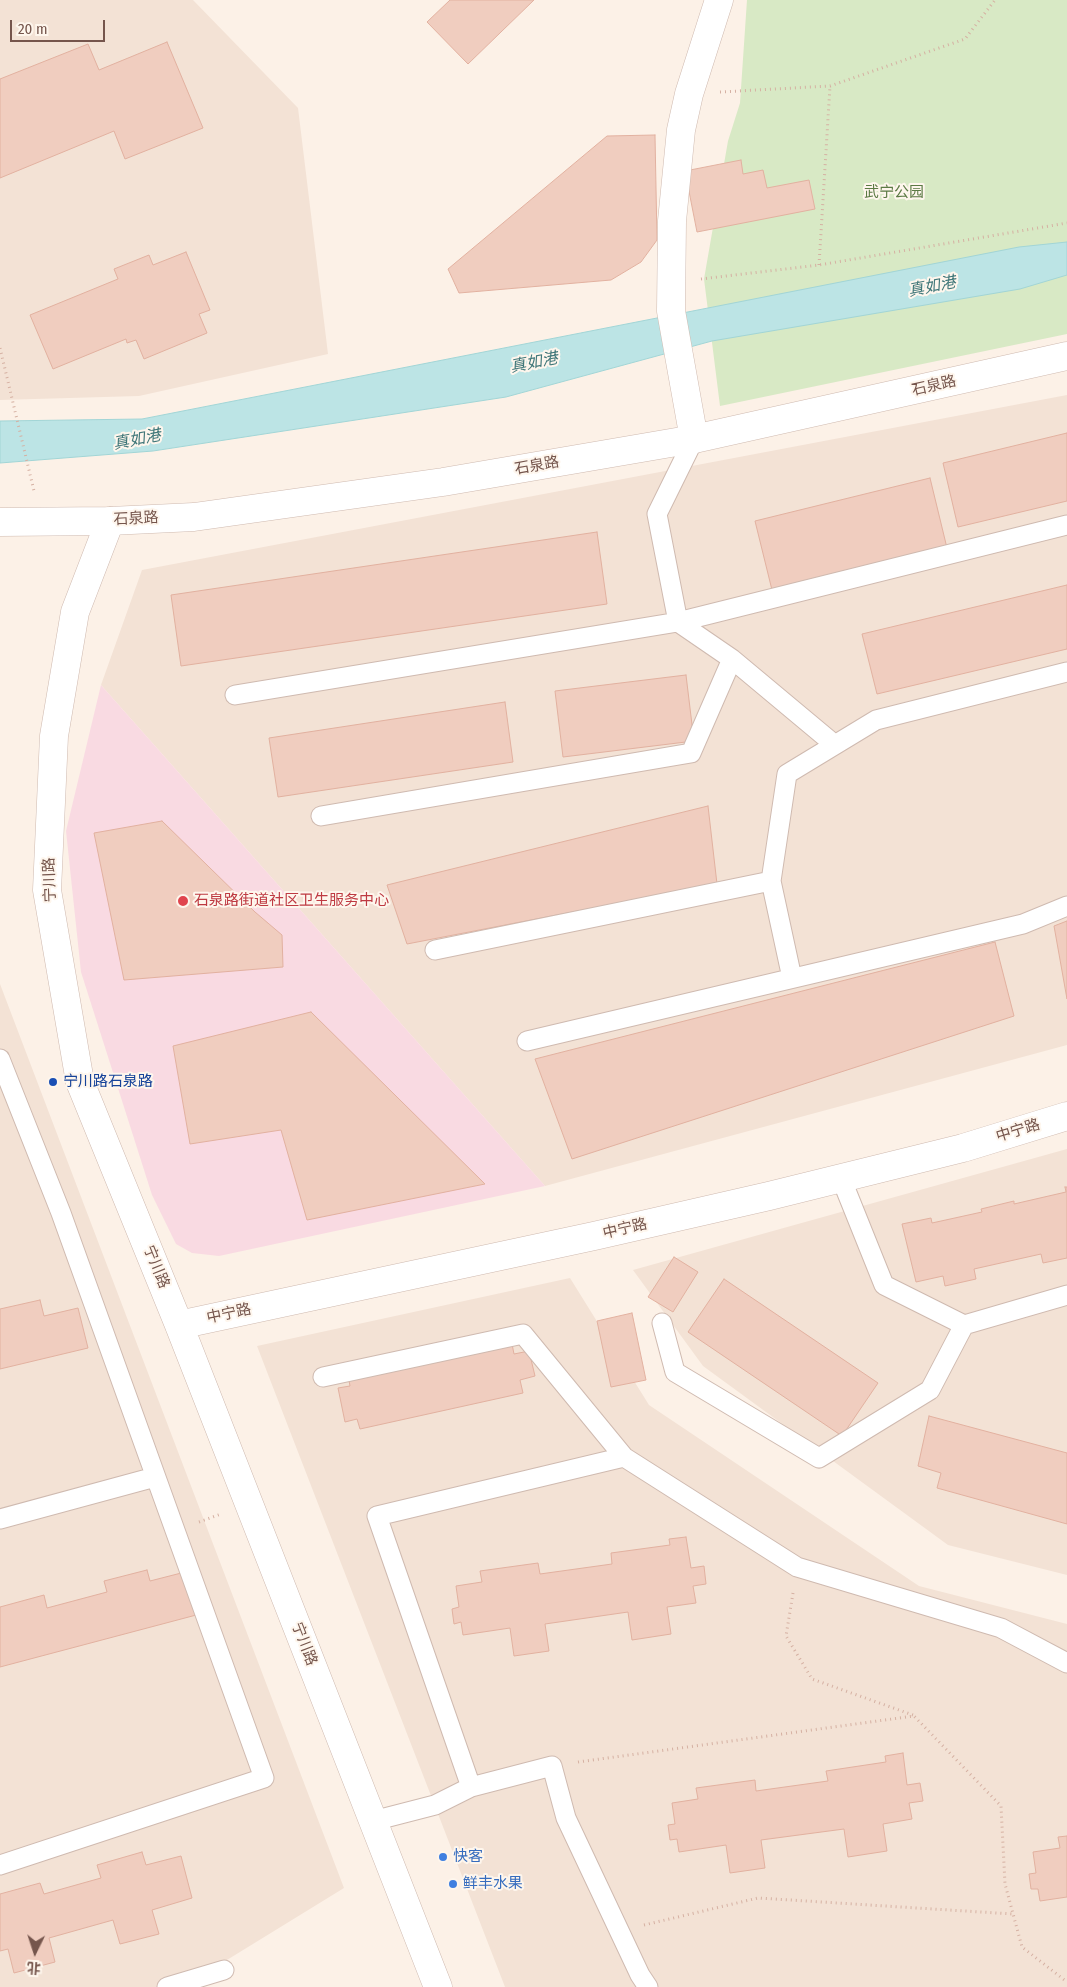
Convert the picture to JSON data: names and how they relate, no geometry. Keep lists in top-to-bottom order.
{
  "streets": {
    "street": ["石泉路", "宁川路", "中宁路"]
  },
  "crossings": [
    ["石泉路", "宁川路"],
    ["宁川路", "中宁路"]
  ],
  "water": ["真如港"],
  "parks": ["武宁公园"],
  "places": [
    "石泉路街道社区卫生服务中心",
    "宁川路石泉路",
    "快客",
    "鲜丰水果"
  ],
  "scale_bar": "20 m",
  "north": "bottom"
}
